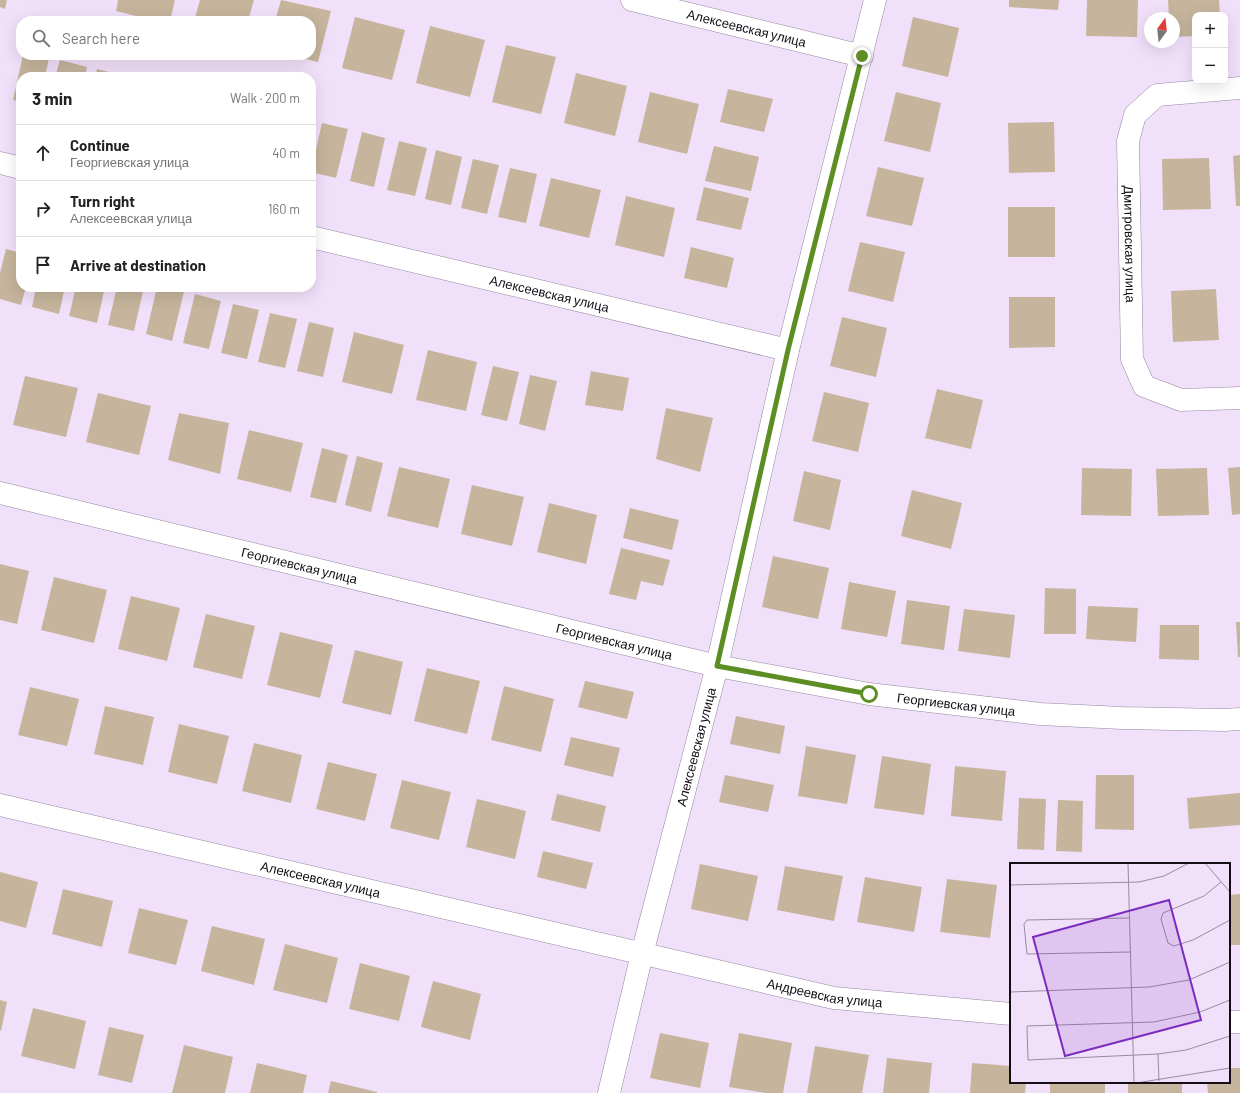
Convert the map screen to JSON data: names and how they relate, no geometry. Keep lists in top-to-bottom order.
{
  "streets": {
    "street": [
      "Алексеевская улица",
      "Дмитровская улица",
      "Георгиевская улица",
      "Андреевская улица"
    ]
  },
  "crossings": [
    ["Алексеевская улица", "Георгиевская улица"],
    ["Алексеевская улица", "Андреевская улица"]
  ],
  "north": "top",
  "page": {
    "map_buttons": ["+", "−"],
    "search": "Search here",
    "heading": ["3 min", "Walk · 200 m"],
    "list": [
      ["Continue", "Георгиевская улица", "40 m"],
      ["Turn right", "Алексеевская улица", "160 m"],
      "Arrive at destination"
    ]
  }
}
